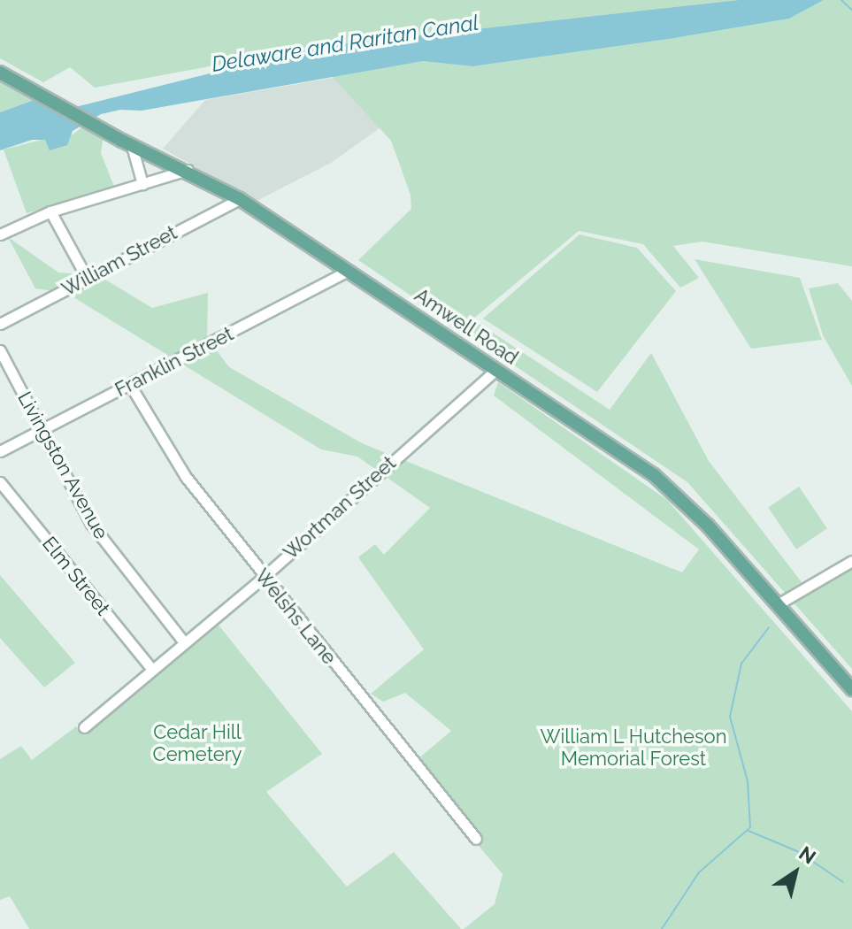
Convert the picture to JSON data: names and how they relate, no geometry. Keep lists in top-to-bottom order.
{
  "streets": {
    "main road": ["Amwell Road"],
    "street": [
      "William Street",
      "Franklin Street",
      "Livingston Avenue",
      "Wortman Street",
      "Elm Street",
      "Welshs Lane"
    ]
  },
  "crossings": [
    ["William Street", "Amwell Road"],
    ["Amwell Road", "Franklin Street"],
    ["Amwell Road", "Wortman Street"],
    ["Franklin Street", "Livingston Avenue"],
    ["Franklin Street", "Welshs Lane"],
    ["Livingston Avenue", "Wortman Street"],
    ["Wortman Street", "Elm Street"],
    ["Wortman Street", "Welshs Lane"]
  ],
  "water": ["Delaware and Raritan Canal"],
  "parks": ["Cedar Hill Cemetery", "William L Hutcheson Memorial Forest"],
  "north": "top right"
}
